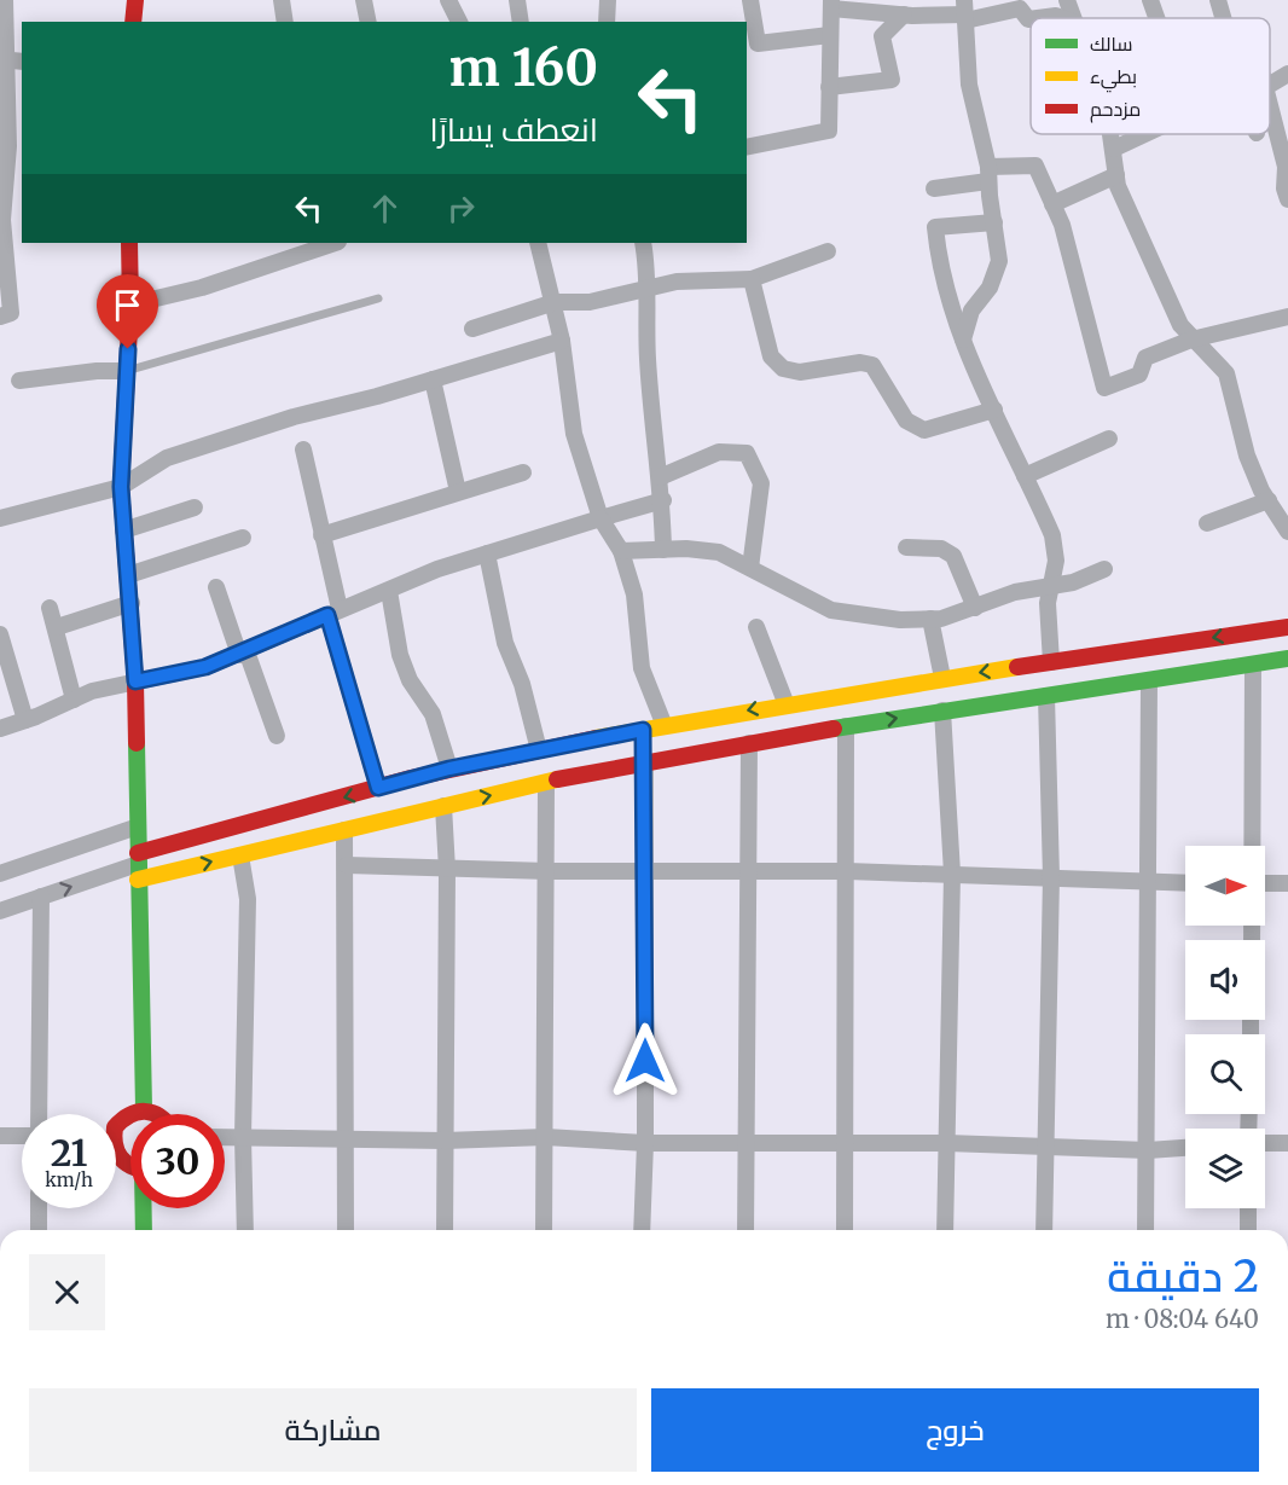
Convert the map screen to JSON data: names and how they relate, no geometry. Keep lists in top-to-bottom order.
{
  "legend": ["سالك", "بطيء", "مزدحم"],
  "north": "right",
  "page": {
    "turn": ["160 m", "انعطف يسارًا"],
    "speed": "21 km/h",
    "limit": "30",
    "heading": ["2 دقيقة", "640 m · 08:04"],
    "buttons": ["خروج", "مشاركة"]
  }
}
